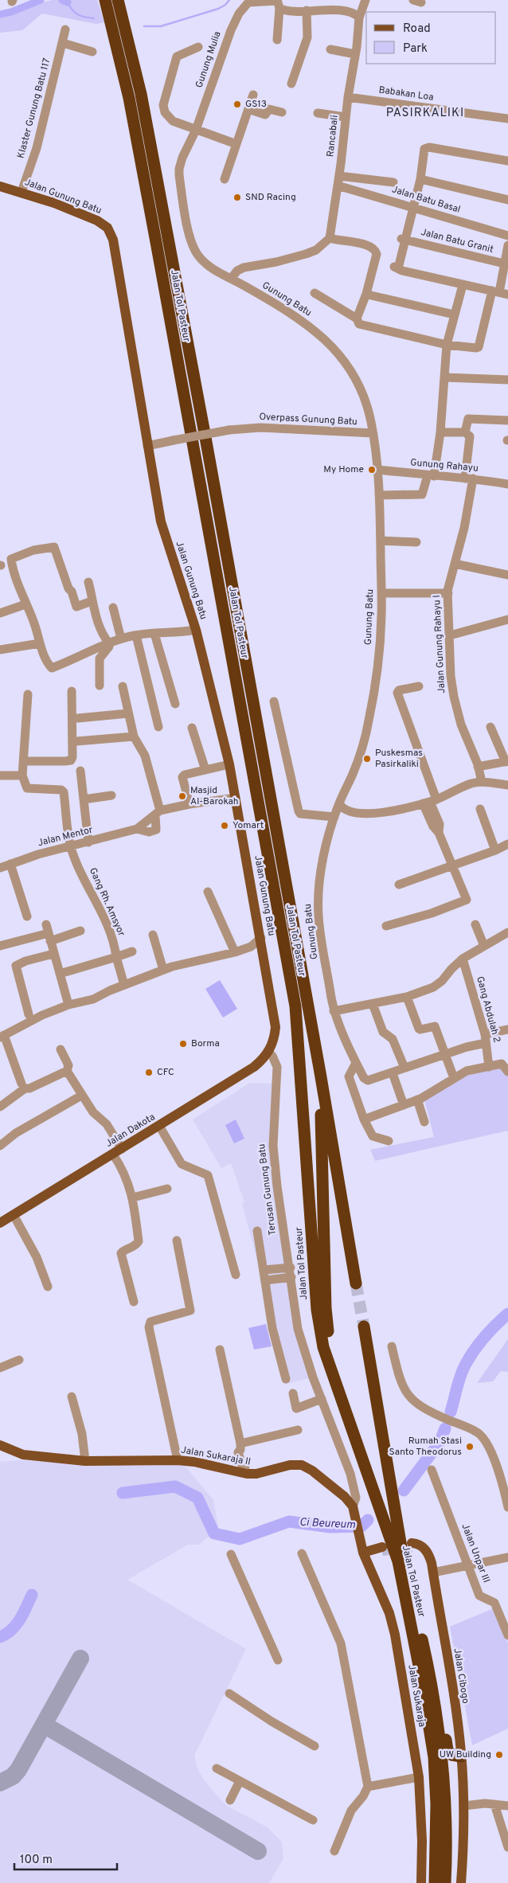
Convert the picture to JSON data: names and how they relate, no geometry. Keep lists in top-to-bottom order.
{
  "streets": {
    "highway": ["Jalan Tol Pasteur"],
    "main road": [
      "Jalan Gunung Batu",
      "Jalan Dakota",
      "Jalan Sukaraja II",
      "Jalan Cibogo",
      "Jalan Sukaraja"
    ],
    "street": [
      "Gunung Mulia",
      "Babakan Loa",
      "Klaster Gunung Batu 117",
      "Rancabali",
      "Jalan Batu Basal",
      "Jalan Batu Granit",
      "Gunung Batu",
      "Overpass Gunung Batu",
      "Gunung Rahayu",
      "Jalan Gunung Rahayu I",
      "Jalan Mentor",
      "Gang Rh. Amsyor",
      "Gang Abdulah 2",
      "Terusan Gunung Batu",
      "Jalan Unpar III"
    ]
  },
  "crossings": [
    ["Gunung Mulia", "Gunung Batu"],
    ["Babakan Loa", "Rancabali"],
    ["Klaster Gunung Batu 117", "Jalan Gunung Batu"],
    ["Rancabali", "Jalan Batu Basal"],
    ["Jalan Gunung Batu", "Overpass Gunung Batu"],
    ["Jalan Gunung Batu", "Jalan Mentor"],
    ["Jalan Gunung Batu", "Jalan Dakota"],
    ["Jalan Gunung Batu", "Terusan Gunung Batu"],
    ["Gunung Batu", "Overpass Gunung Batu"],
    ["Gunung Batu", "Gunung Rahayu"],
    ["Gunung Rahayu", "Jalan Gunung Rahayu I"],
    ["Jalan Mentor", "Gang Rh. Amsyor"],
    ["Jalan Dakota", "Terusan Gunung Batu"],
    ["Terusan Gunung Batu", "Jalan Sukaraja II"],
    ["Terusan Gunung Batu", "Jalan Sukaraja"],
    ["Jalan Sukaraja II", "Jalan Sukaraja"]
  ],
  "districts": ["PASIRKALIKI"],
  "water": ["Ci Beureum"],
  "places": [
    "GS13",
    "SND Racing",
    "My Home",
    "Puskesmas Pasirkaliki",
    "Masjid Al-Barokah",
    "Yomart",
    "Borma",
    "CFC",
    "Rumah Stasi Santo Theodorus",
    "UW Building"
  ],
  "legend": ["Road", "Park"],
  "scale_bar": "100 m"
}
